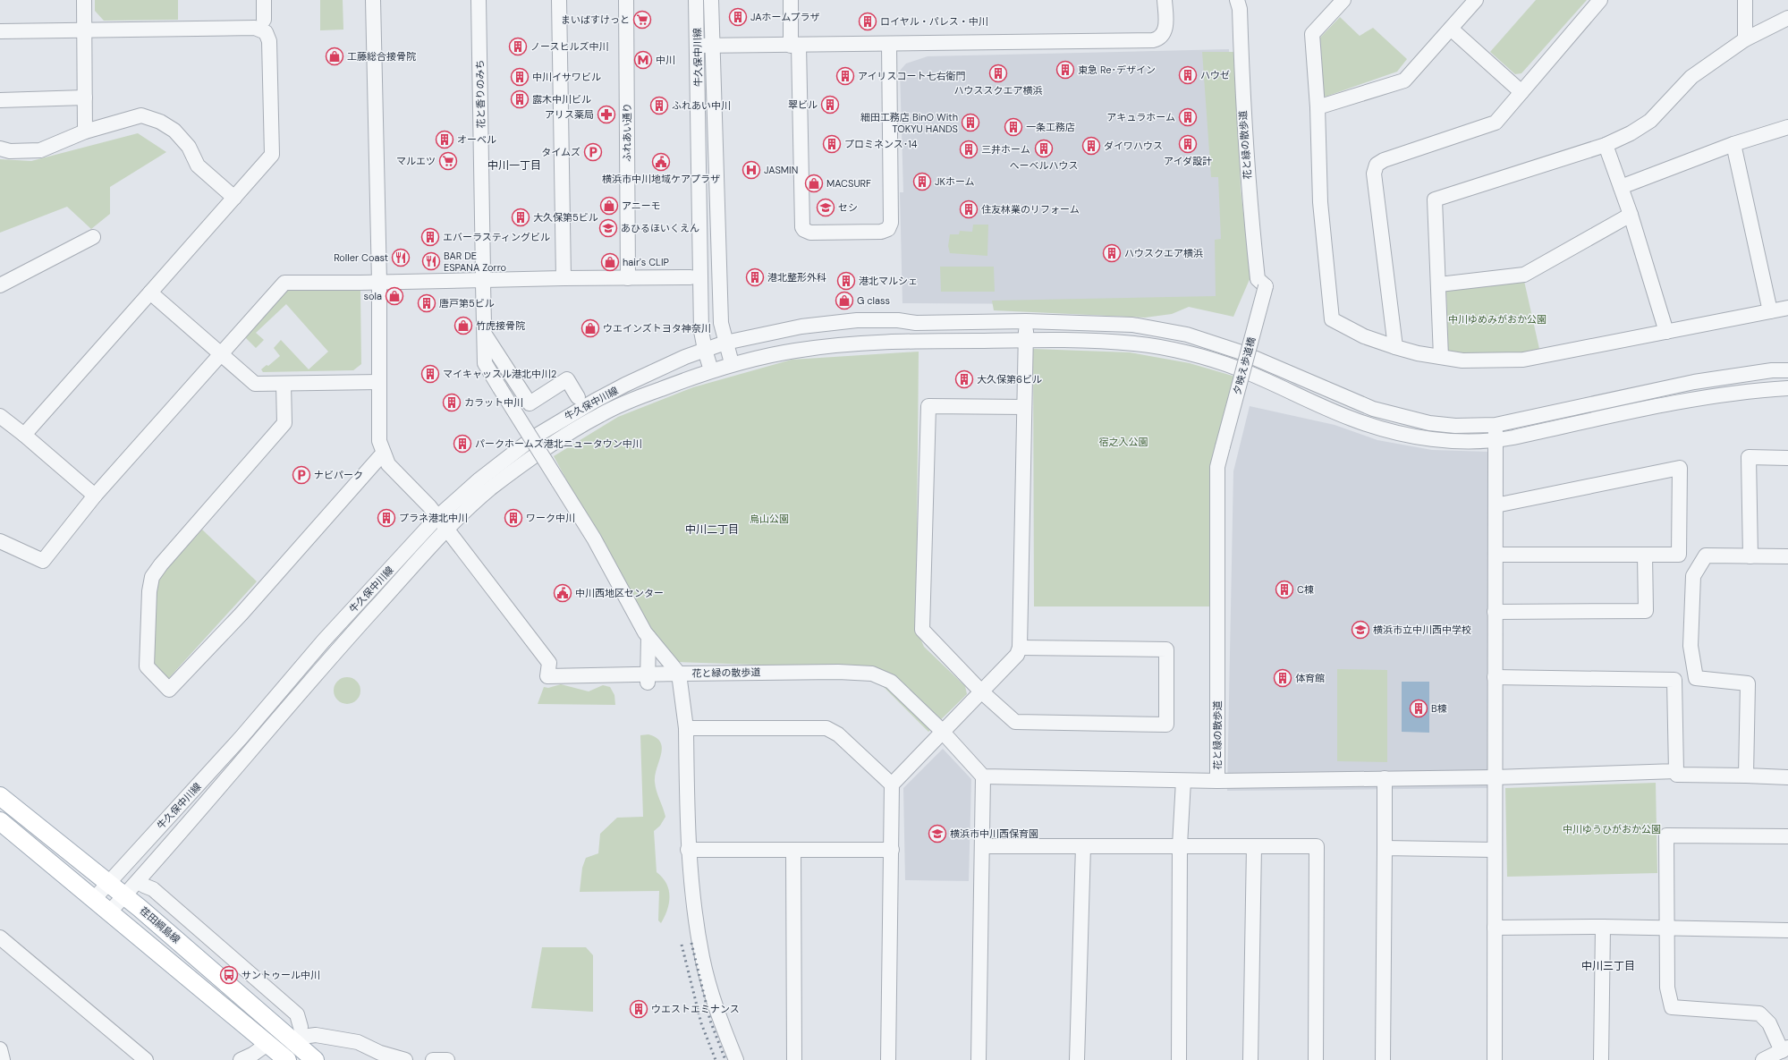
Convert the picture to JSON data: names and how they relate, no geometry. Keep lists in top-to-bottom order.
{
  "streets": {
    "main road": ["荏田綱島線"],
    "street": [
      "牛久保中川線",
      "花と香りのみち",
      "ふれあい通り",
      "花と緑の散歩道",
      "夕映え歩道橋"
    ]
  },
  "crossings": [
    ["牛久保中川線", "荏田綱島線"],
    ["花と香りのみち", "花と緑の散歩道"],
    ["花と緑の散歩道", "夕映え歩道橋"]
  ],
  "districts": ["中川一丁目", "中川二丁目", "中川三丁目"],
  "parks": [
    "中川ゆめみがおか公園",
    "宿之入公園",
    "烏山公園",
    "中川ゆうひがおか公園"
  ],
  "places": {
    "building": [
      "JAホームプラザ",
      "ロイヤル・パレス・中川",
      "ノースヒルズ中川",
      "東急 Re･デザイン",
      "ハウススクエア横浜",
      "ハウゼ",
      "アイリスコート七右衛門",
      "中川イサワビル",
      "露木中川ビル",
      "翠ビル",
      "ふれあい中川",
      "アキュラホーム",
      "細田工務店 BinO With TOKYU HANDS",
      "一条工務店",
      "オーベル",
      "プロミネンス･14",
      "アイダ設計",
      "ダイワハウス",
      "へーベルハウス",
      "三井ホーム",
      "JKホーム",
      "住友林業のリフォーム",
      "大久保第5ビル",
      "エバーラスティングビル",
      "ハウスクエア横浜",
      "港北整形外科",
      "港北マルシェ",
      "唐戸第5ビル",
      "マイキャッスル港北中川2",
      "大久保第6ビル",
      "カラット中川",
      "パークホームズ港北ニュータウン中川",
      "プラネ港北中川",
      "ワーク中川",
      "C棟",
      "体育館",
      "B棟",
      "ウエストエミナンス"
    ],
    "supermarket": ["まいばすけっと", "マルエツ"],
    "shop": [
      "工藤総合接骨院",
      "MACSURF",
      "アニーモ",
      "hair's CLIP",
      "sola",
      "G class",
      "竹虎接骨院",
      "ウエインズトヨタ神奈川"
    ],
    "metro station": ["中川"],
    "pharmacy": ["アリス薬局"],
    "parking": ["タイムズ", "ナビパーク"],
    "public building": ["横浜市中川地域ケアプラザ", "中川西地区センター"],
    "hospital": ["JASMIN"],
    "school or university": [
      "セシ",
      "あひるほいくえん",
      "横浜市立中川西中学校",
      "横浜市中川西保育園"
    ],
    "restaurant": ["Roller Coast", "BAR DE ESPANA Zorro"],
    "bus stop": ["サントゥール中川"]
  }
}
